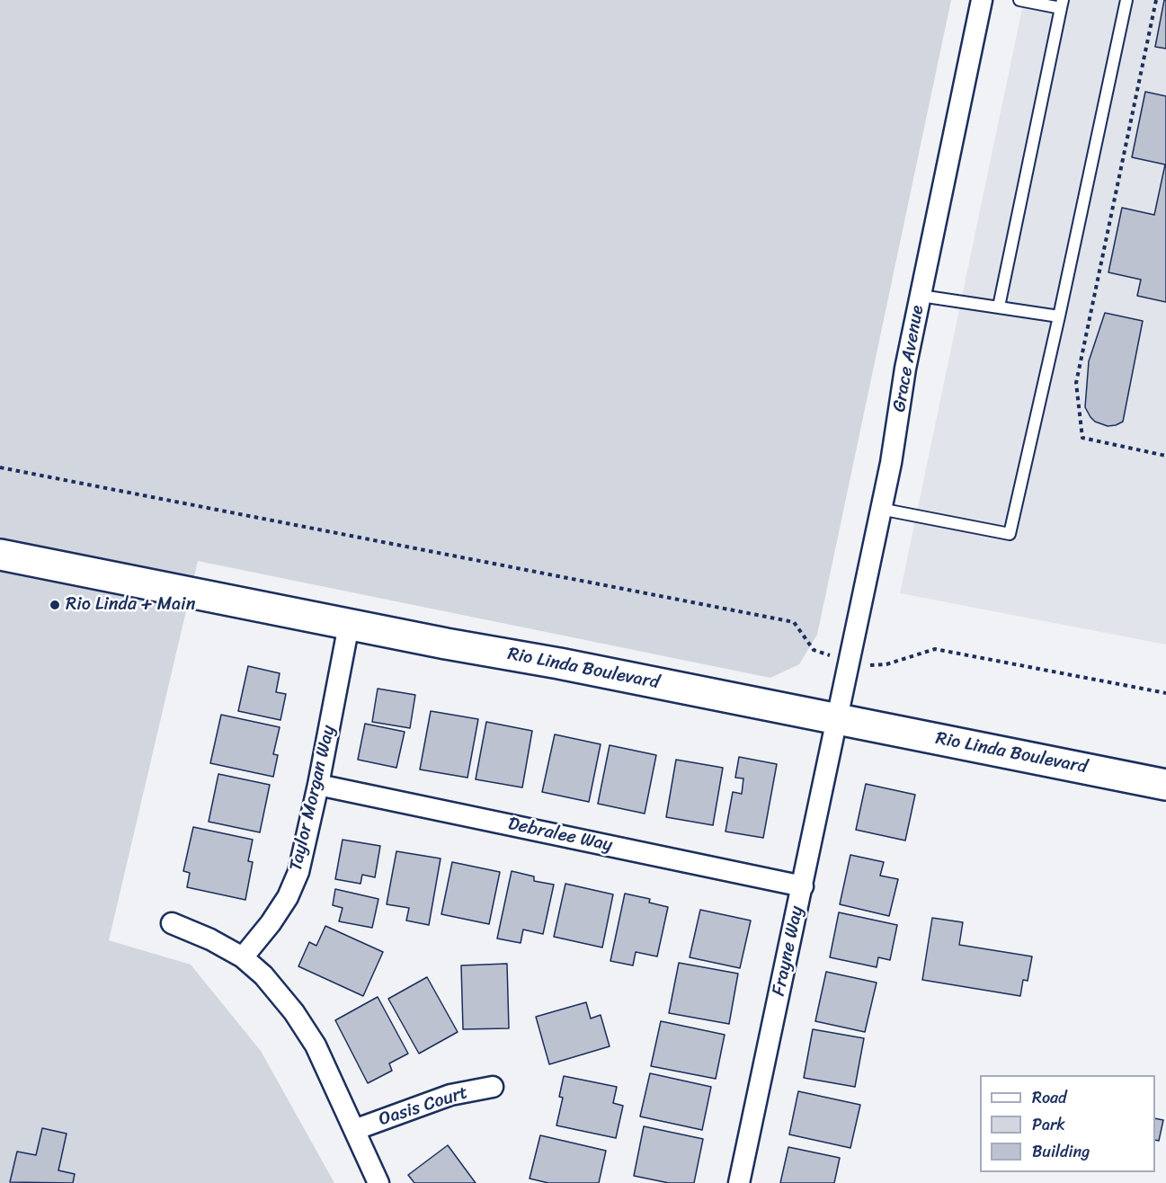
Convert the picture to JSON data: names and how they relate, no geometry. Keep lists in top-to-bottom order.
{
  "streets": {
    "main road": ["Rio Linda Boulevard"],
    "street": [
      "Grace Avenue",
      "Taylor Morgan Way",
      "Debralee Way",
      "Frayne Way",
      "Oasis Court"
    ]
  },
  "crossings": [
    ["Grace Avenue", "Rio Linda Boulevard"],
    ["Grace Avenue", "Frayne Way"],
    ["Rio Linda Boulevard", "Taylor Morgan Way"],
    ["Rio Linda Boulevard", "Frayne Way"],
    ["Taylor Morgan Way", "Debralee Way"],
    ["Debralee Way", "Frayne Way"]
  ],
  "places": ["Rio Linda + Main"],
  "legend": ["Road", "Park", "Building"]
}
